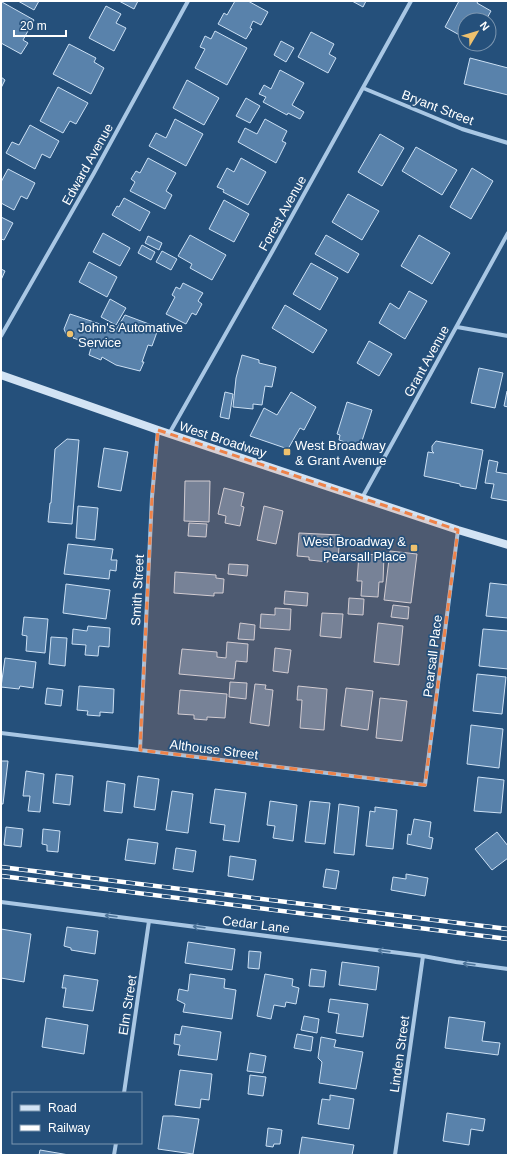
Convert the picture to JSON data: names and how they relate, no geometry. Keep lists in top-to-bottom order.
{
  "streets": {
    "main road": ["West Broadway"],
    "street": [
      "Bryant Street",
      "Edward Avenue",
      "Forest Avenue",
      "Grant Avenue",
      "Smith Street",
      "Pearsall Place",
      "Althouse Street",
      "Cedar Lane",
      "Elm Street",
      "Linden Street"
    ]
  },
  "crossings": [
    ["Bryant Street", "Forest Avenue"],
    ["Forest Avenue", "West Broadway"],
    ["Grant Avenue", "West Broadway"],
    ["West Broadway", "Smith Street"],
    ["West Broadway", "Pearsall Place"],
    ["Smith Street", "Althouse Street"],
    ["Pearsall Place", "Althouse Street"],
    ["Cedar Lane", "Elm Street"],
    ["Cedar Lane", "Linden Street"]
  ],
  "one_way": ["Cedar Lane"],
  "places": {
    "other": ["John's Automative Service"],
    "transit": ["West Broadway & Grant Avenue", "West Broadway & Pearsall Place"]
  },
  "legend": ["Road", "Railway"],
  "scale_bar": "20 m",
  "north": "top right"
}
